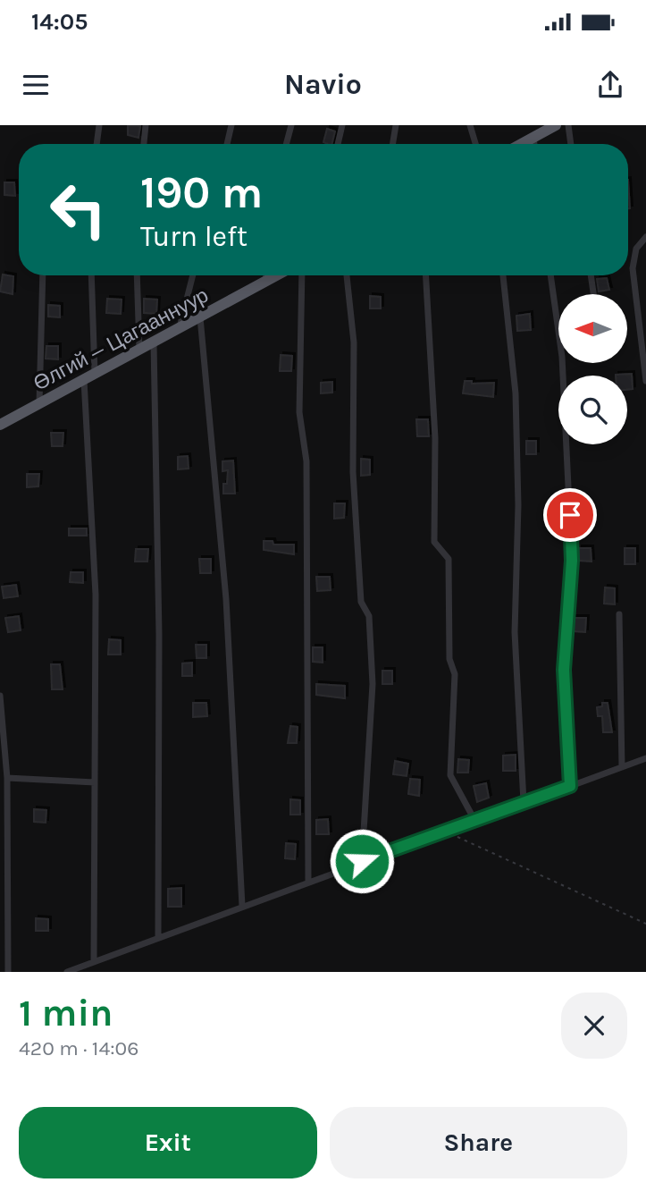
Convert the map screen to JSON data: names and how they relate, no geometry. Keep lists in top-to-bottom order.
{
  "streets": {
    "highway": ["Өлгий — Цагааннуур"]
  },
  "north": "left",
  "page": {
    "status": "14:05",
    "header": "Navio",
    "turn": ["190 m", "Turn left"],
    "heading": ["1 min", "420 m · 14:06"],
    "buttons": ["Exit", "Share"]
  }
}
